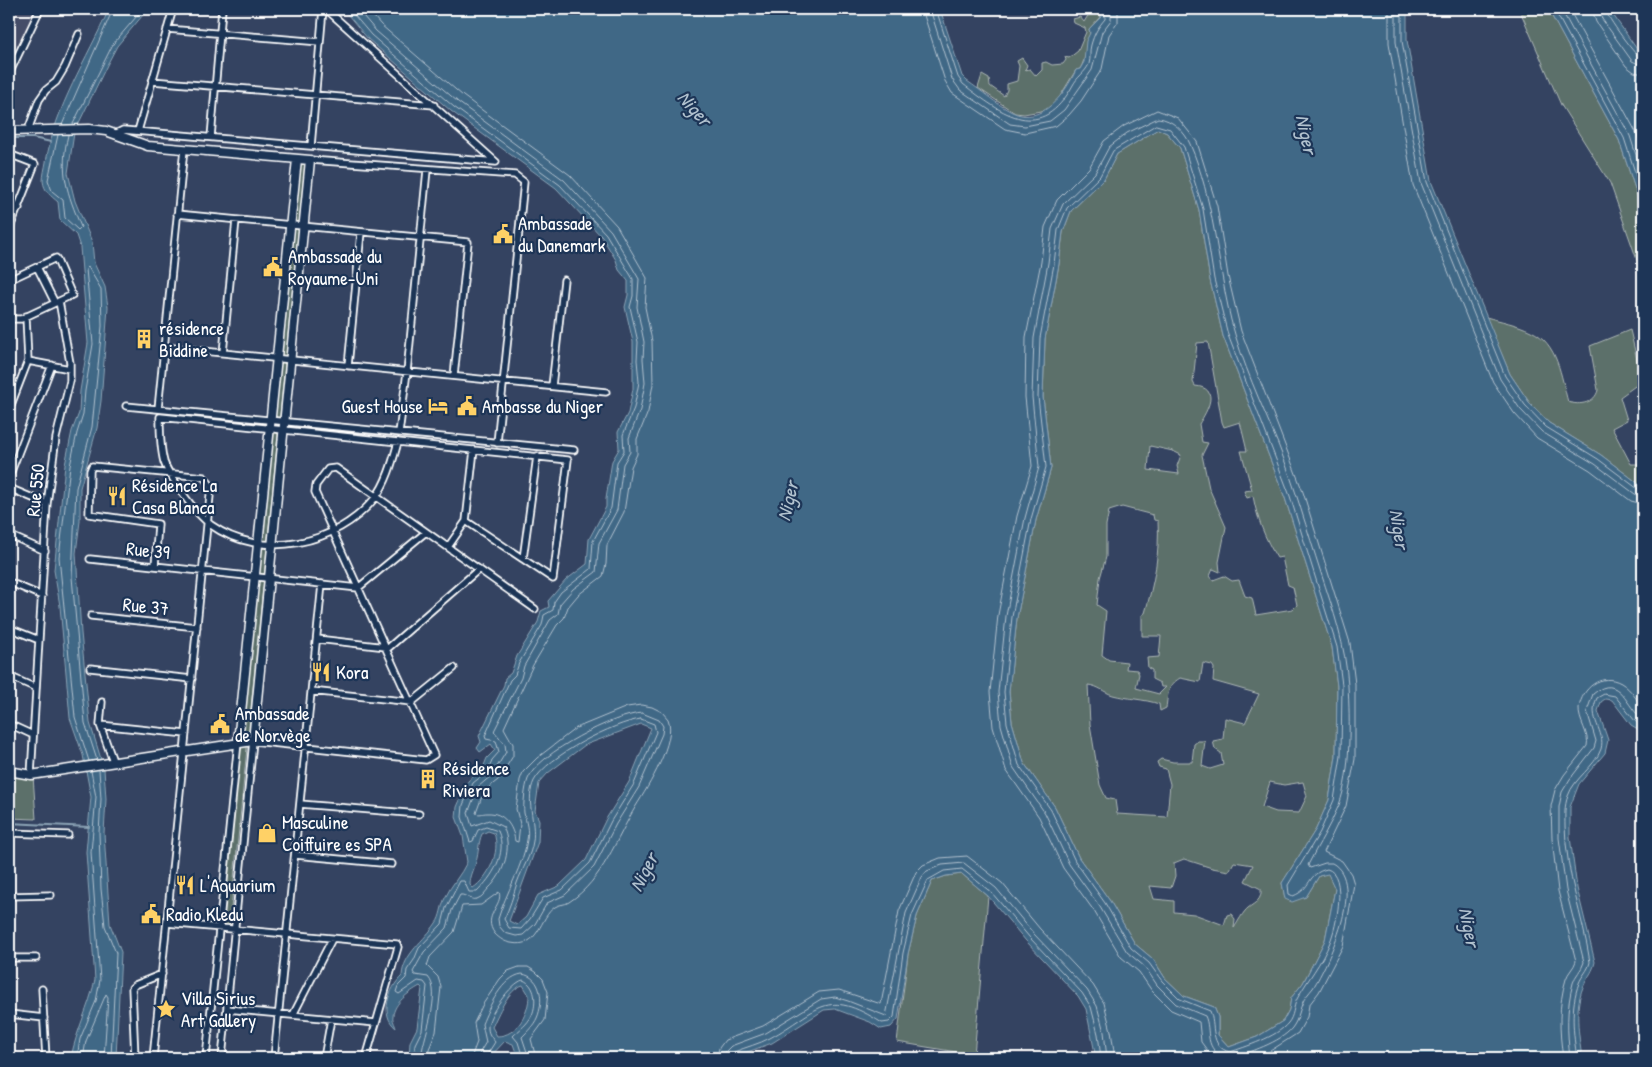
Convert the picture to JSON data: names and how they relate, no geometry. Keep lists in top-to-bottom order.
{
  "streets": {
    "street": ["Rue 550", "Rue 39", "Rue 37"]
  },
  "water": ["Niger"],
  "places": {
    "public building": [
      "Ambassade du Danemark",
      "Ambassade du Royaume-Uni",
      "Ambasse du Niger",
      "Ambassade de Norvège",
      "Radio Kledu"
    ],
    "building": ["résidence Biddine", "Résidence Riviera"],
    "hotel": ["Guest House"],
    "restaurant": ["Résidence La Casa Blanca", "Kora", "L'Aquarium"],
    "shop": ["Masculine Coiffuire es SPA"],
    "place": ["Villa Sirius Art Gallery"]
  }
}
